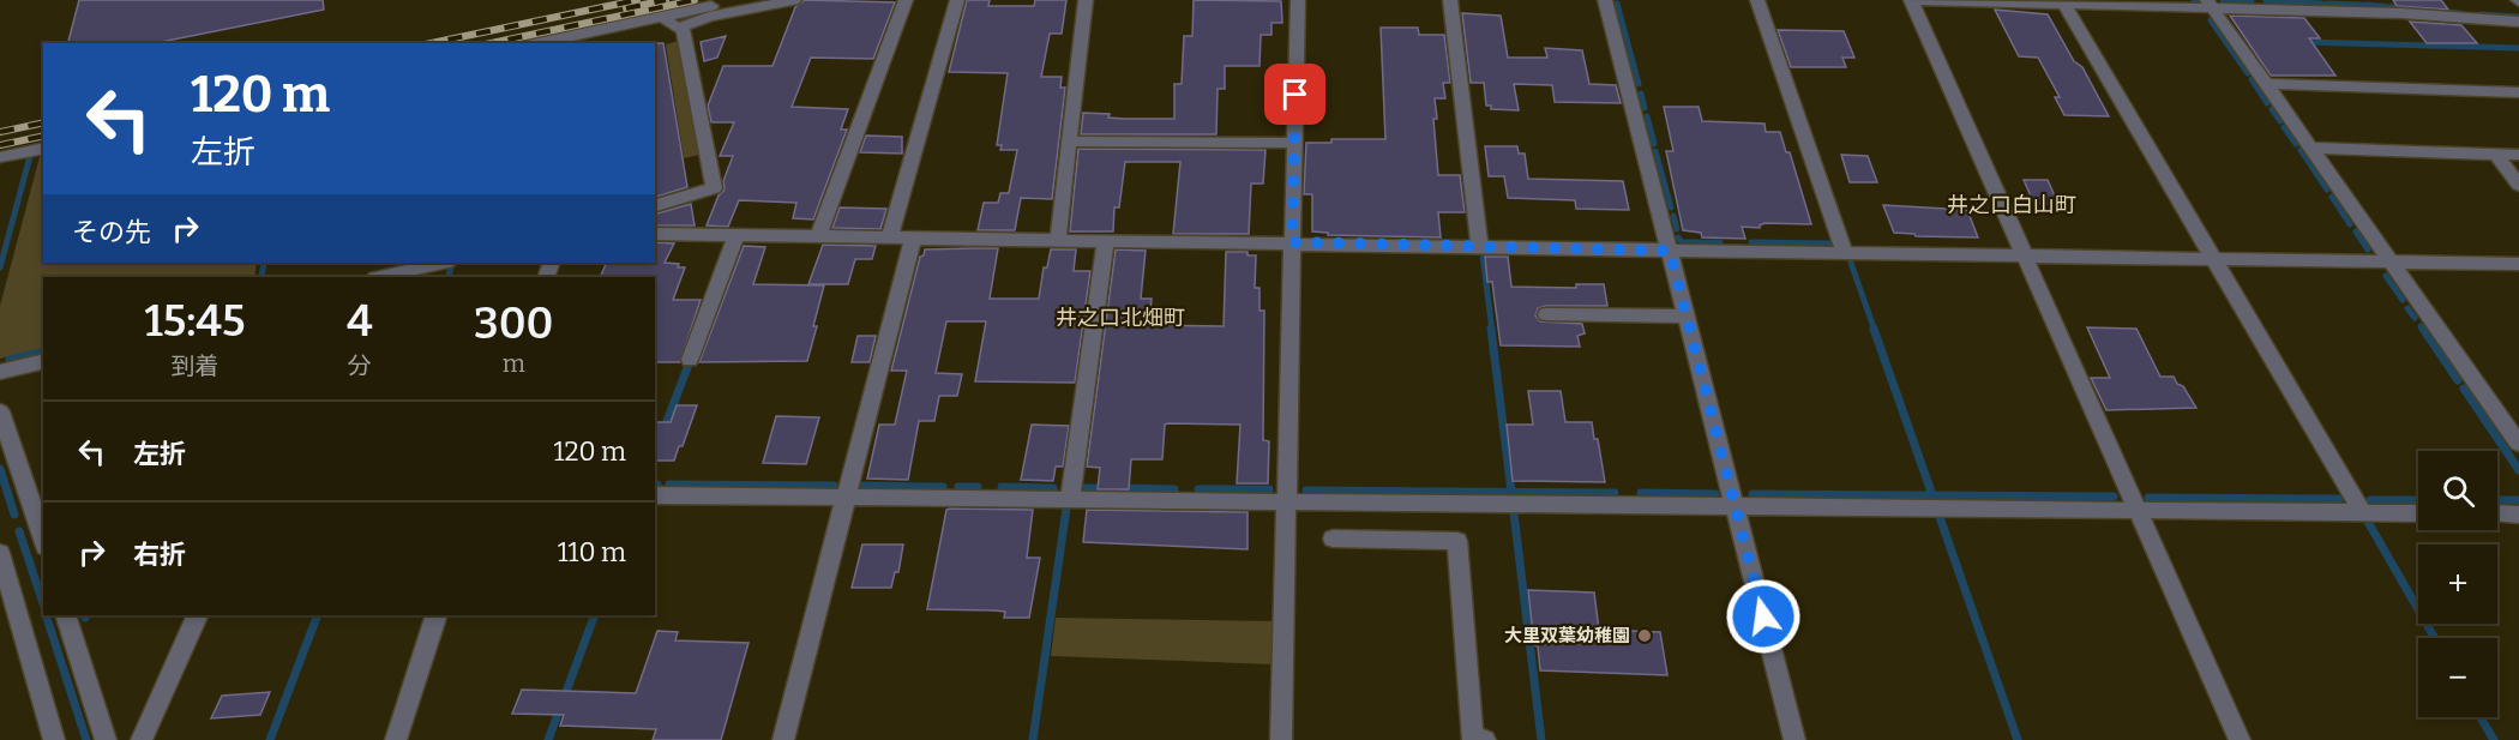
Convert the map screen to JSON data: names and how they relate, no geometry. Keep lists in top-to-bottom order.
{
  "districts": ["井之口白山町", "井之口北畑町"],
  "places": ["大里双葉幼稚園"],
  "page": {
    "turn": ["120 m", "左折"],
    "then": "その先",
    "eta": [
      "15:45",
      "到着",
      "4",
      "分",
      "300",
      "m"
    ],
    "list": [
      {
        "name": "左折",
        "value": "120 m"
      },
      {
        "name": "右折",
        "value": "110 m"
      }
    ],
    "map_buttons": ["+", "−"]
  }
}
